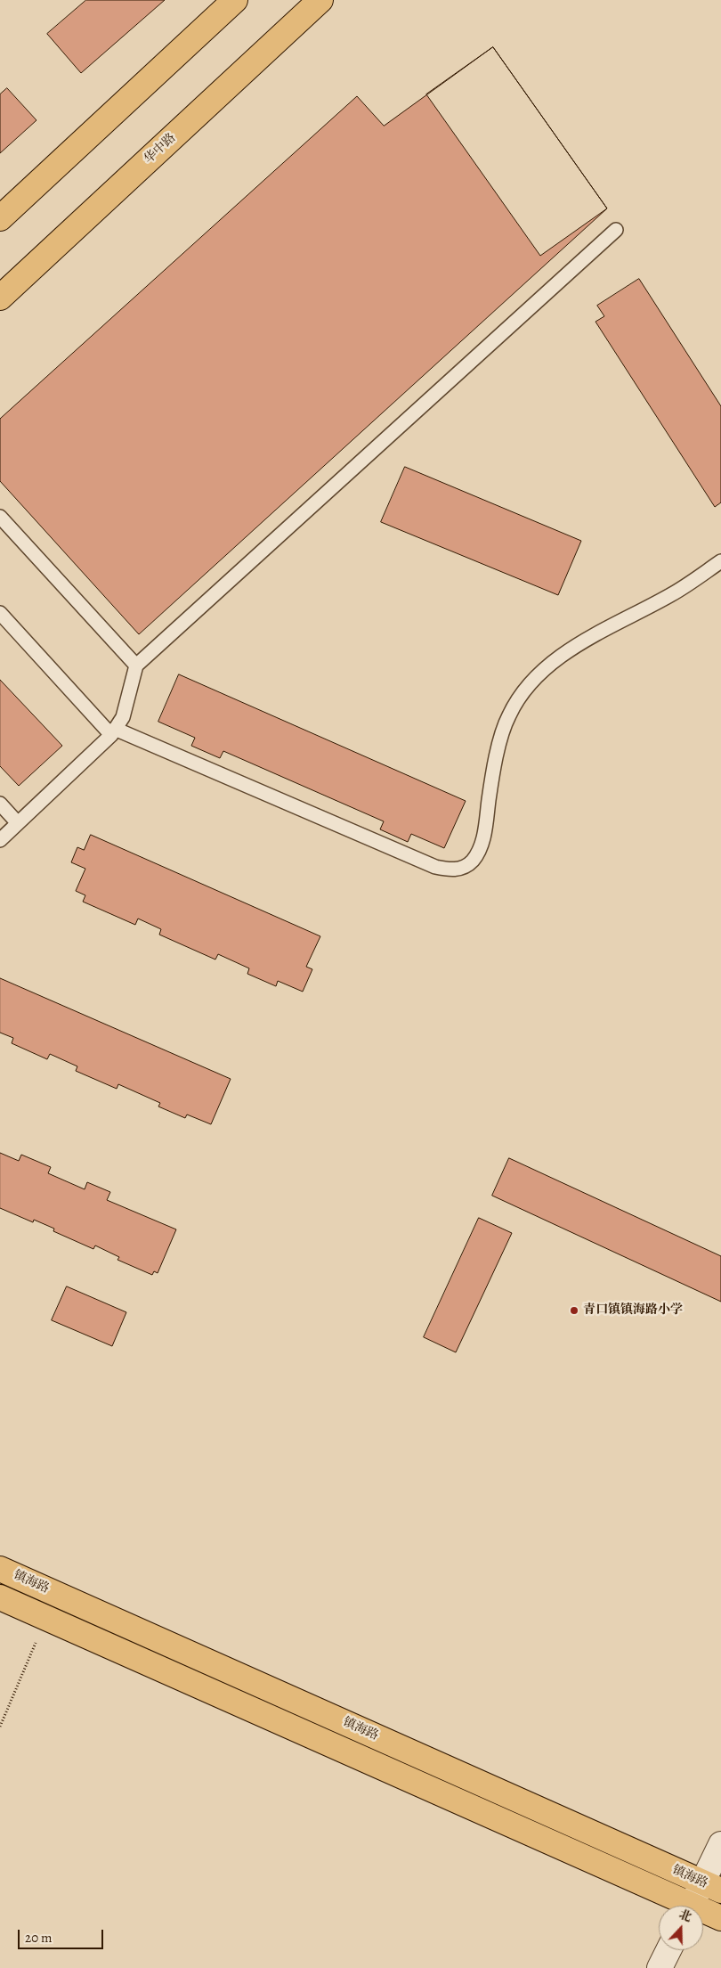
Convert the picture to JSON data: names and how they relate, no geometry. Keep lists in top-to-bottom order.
{
  "streets": {
    "main road": ["华中路", "镇海路"]
  },
  "places": ["青口镇镇海路小学"],
  "scale_bar": "20 m",
  "north": "top"
}
